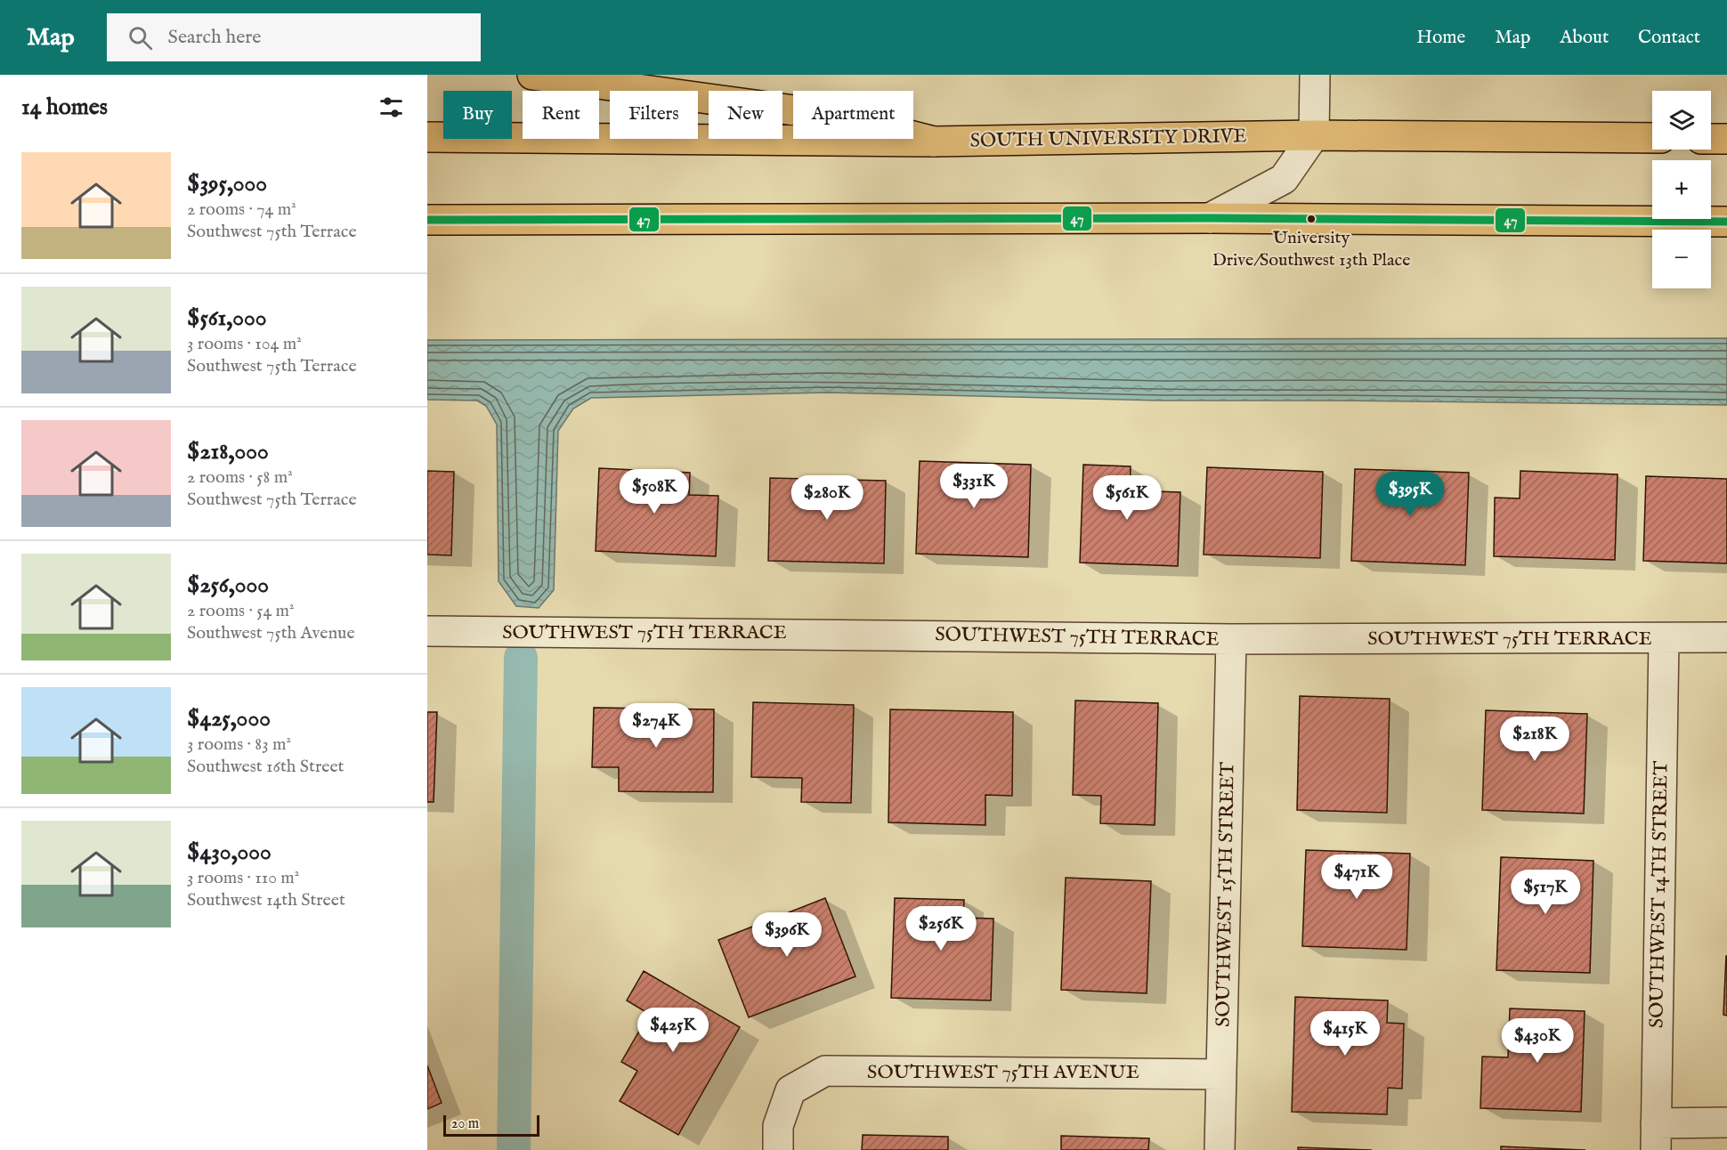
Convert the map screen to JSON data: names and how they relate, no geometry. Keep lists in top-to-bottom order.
{
  "streets": {
    "main road": ["SOUTH UNIVERSITY DRIVE"],
    "street": [
      "SOUTHWEST 75TH TERRACE",
      "SOUTHWEST 15TH STREET",
      "SOUTHWEST 14TH STREET",
      "SOUTHWEST 75TH AVENUE"
    ]
  },
  "crossings": [
    ["SOUTHWEST 75TH TERRACE", "SOUTHWEST 15TH STREET"],
    ["SOUTHWEST 75TH TERRACE", "SOUTHWEST 14TH STREET"],
    ["SOUTHWEST 15TH STREET", "SOUTHWEST 75TH AVENUE"]
  ],
  "places": ["University Drive/Southwest 13th Place"],
  "lines": ["transit line 47"],
  "scale_bar": "20 m",
  "page": {
    "header": "Map",
    "search": "Search here",
    "nav": [
      "Home",
      "Map",
      "About",
      "Contact"
    ],
    "heading": "14 homes",
    "map_buttons": ["+", "−"],
    "chip": [
      "Buy",
      "Rent",
      "Filters",
      "New",
      "Apartment"
    ],
    "list": [
      {
        "name": "$395,000",
        "note": "2 rooms · 74 m² · Southwest 75th Terrace"
      },
      {
        "name": "$561,000",
        "note": "3 rooms · 104 m² · Southwest 75th Terrace"
      },
      {
        "name": "$218,000",
        "note": "2 rooms · 58 m² · Southwest 75th Terrace"
      },
      {
        "name": "$256,000",
        "note": "2 rooms · 54 m² · Southwest 75th Avenue"
      },
      {
        "name": "$425,000",
        "note": "3 rooms · 83 m² · Southwest 16th Street"
      },
      {
        "name": "$430,000",
        "note": "3 rooms · 110 m² · Southwest 14th Street"
      }
    ],
    "price": [
      "$331K",
      "$508K",
      "$395K",
      "$280K",
      "$561K",
      "$274K",
      "$218K",
      "$471K",
      "$517K",
      "$256K",
      "$396K",
      "$425K",
      "$415K",
      "$430K"
    ],
    "scale": "20 m"
  }
}
